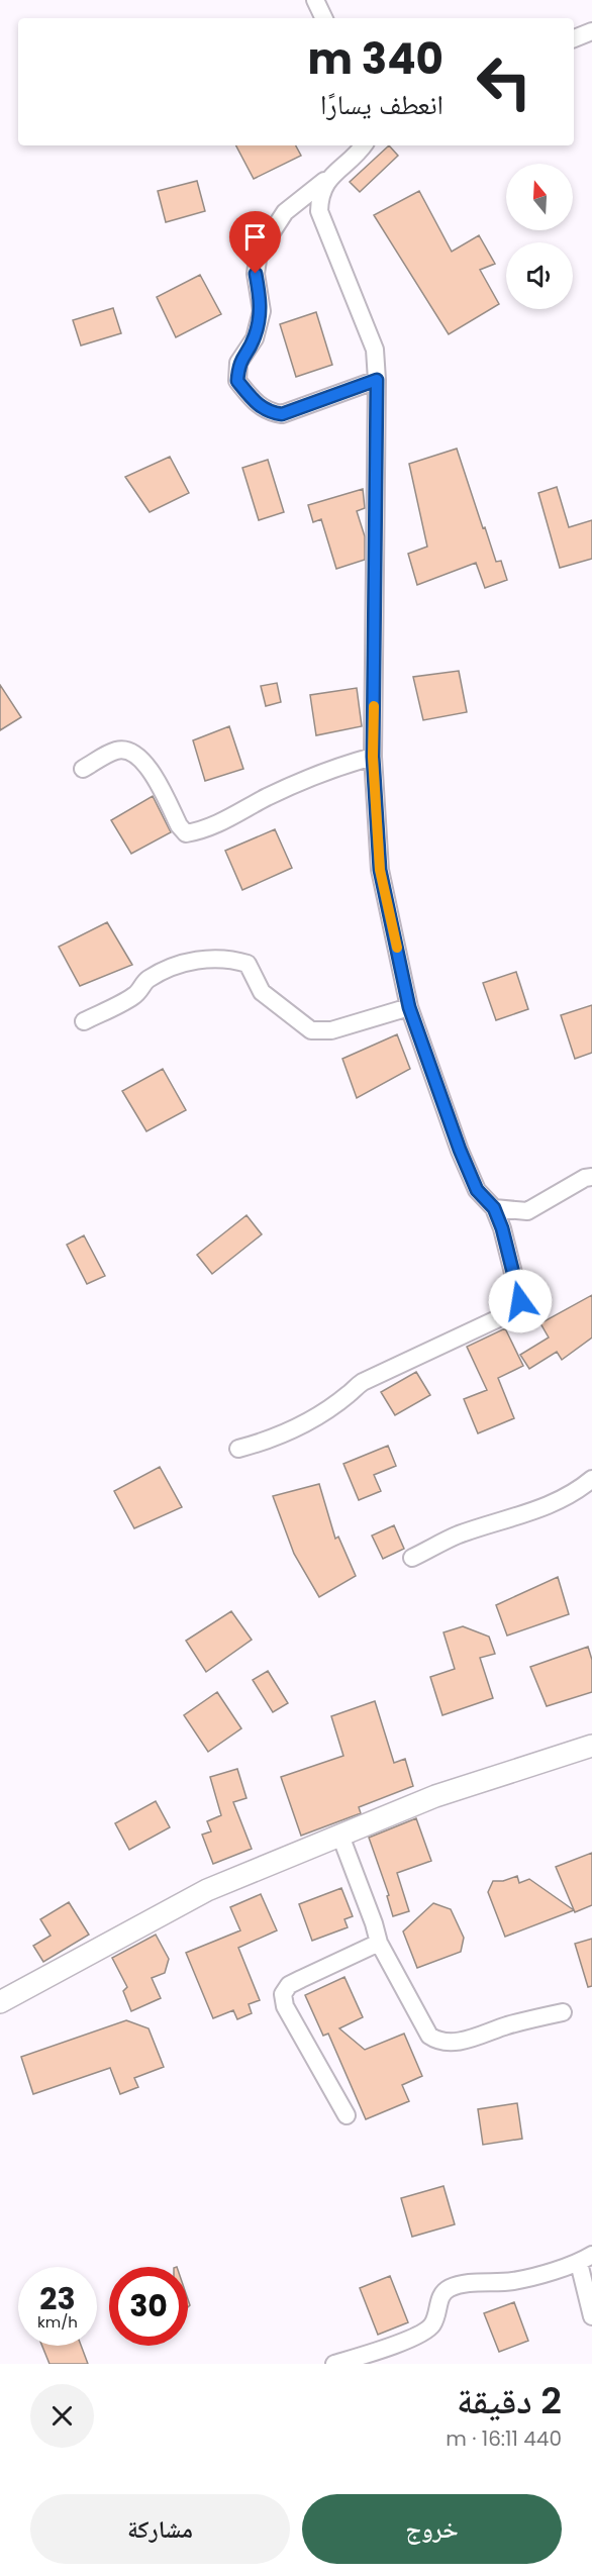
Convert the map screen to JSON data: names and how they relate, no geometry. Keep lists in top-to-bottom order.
{
  "north": "top",
  "page": {
    "turn": ["340 m", "انعطف يسارًا"],
    "speed": "23 km/h",
    "limit": "30",
    "heading": ["2 دقيقة", "440 m · 16:11"],
    "buttons": ["خروج", "مشاركة"]
  }
}
